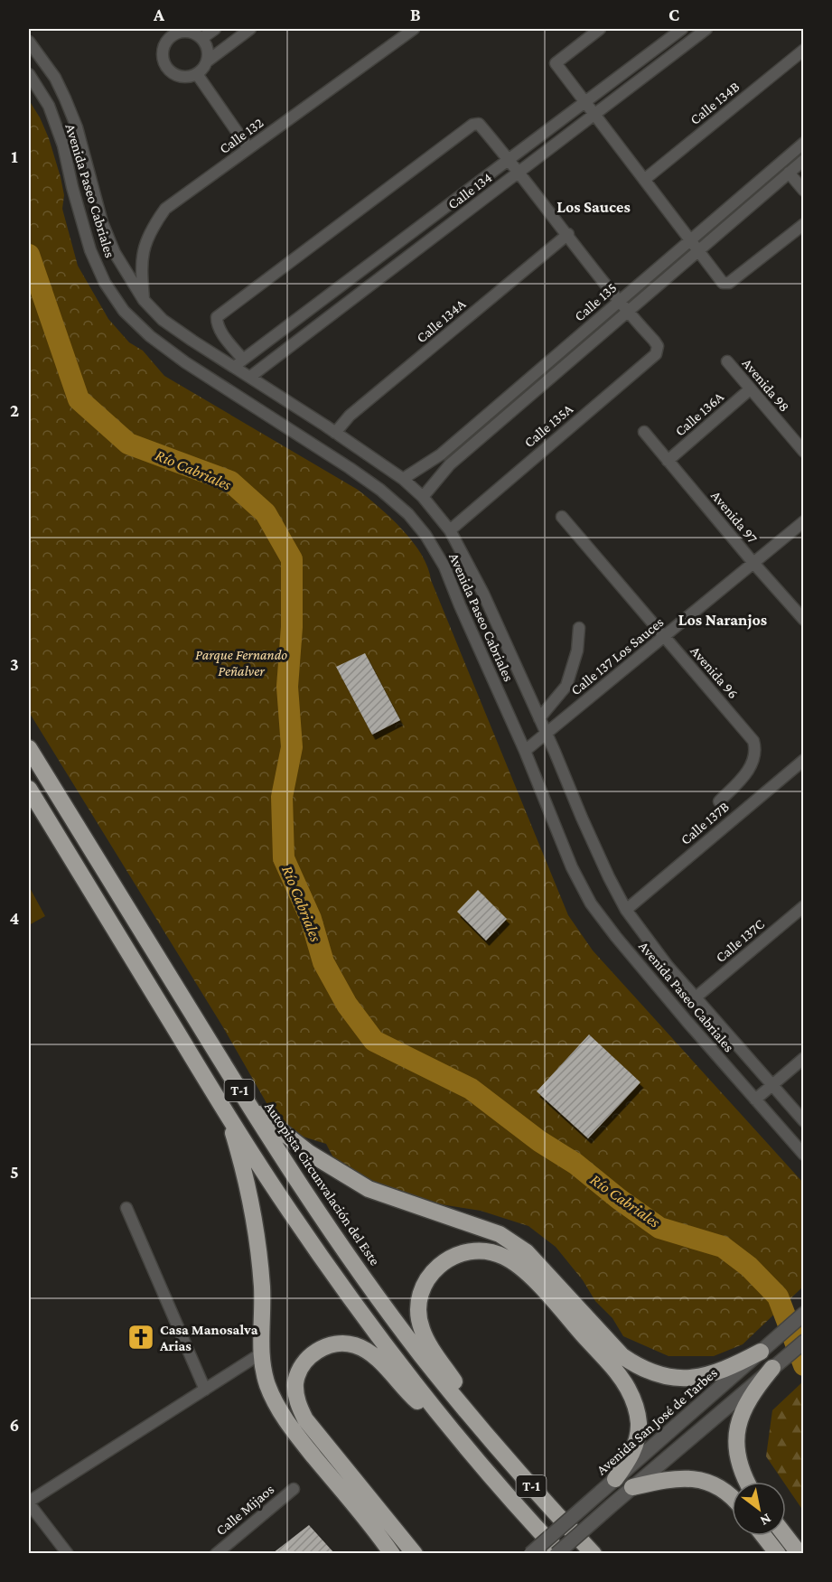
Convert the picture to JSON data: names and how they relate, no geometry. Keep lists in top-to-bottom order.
{
  "streets": {
    "highway": ["T-1", "Autopista Circunvalación del Este"],
    "street": [
      "Calle 134B",
      "Calle 132",
      "Avenida Paseo Cabriales",
      "Calle 134",
      "Calle 135",
      "Calle 134A",
      "Avenida 98",
      "Calle 136A",
      "Calle 135A",
      "Avenida 97",
      "Calle 137 Los Sauces",
      "Avenida 96",
      "Calle 137B",
      "Calle 137C",
      "Avenida San José de Tarbes",
      "Calle Mijaos"
    ]
  },
  "crossings": [
    ["Calle 132", "Avenida Paseo Cabriales"],
    ["Avenida Paseo Cabriales", "Calle 134"],
    ["Avenida Paseo Cabriales", "Calle 135"],
    ["Avenida Paseo Cabriales", "Calle 134A"],
    ["Avenida Paseo Cabriales", "Calle 135A"],
    ["Avenida Paseo Cabriales", "Calle 137 Los Sauces"],
    ["Avenida Paseo Cabriales", "Calle 137B"],
    ["Avenida Paseo Cabriales", "Calle 137C"],
    ["Calle 135", "Calle 135A"],
    ["Avenida 98", "Calle 136A"],
    ["Calle 136A", "Avenida 97"],
    ["Avenida 97", "Calle 137 Los Sauces"],
    ["Calle 137 Los Sauces", "Avenida 96"]
  ],
  "districts": ["Los Sauces", "Los Naranjos"],
  "water": ["Río Cabriales"],
  "parks": ["Parque Fernando Peñalver"],
  "places": {
    "church": ["Casa Manosalva Arias"]
  },
  "north": "bottom right",
  "grid": {
    "columns": ["A", "B", "C"],
    "rows": [
      "1",
      "2",
      "3",
      "4",
      "5",
      "6"
    ]
  }
}
